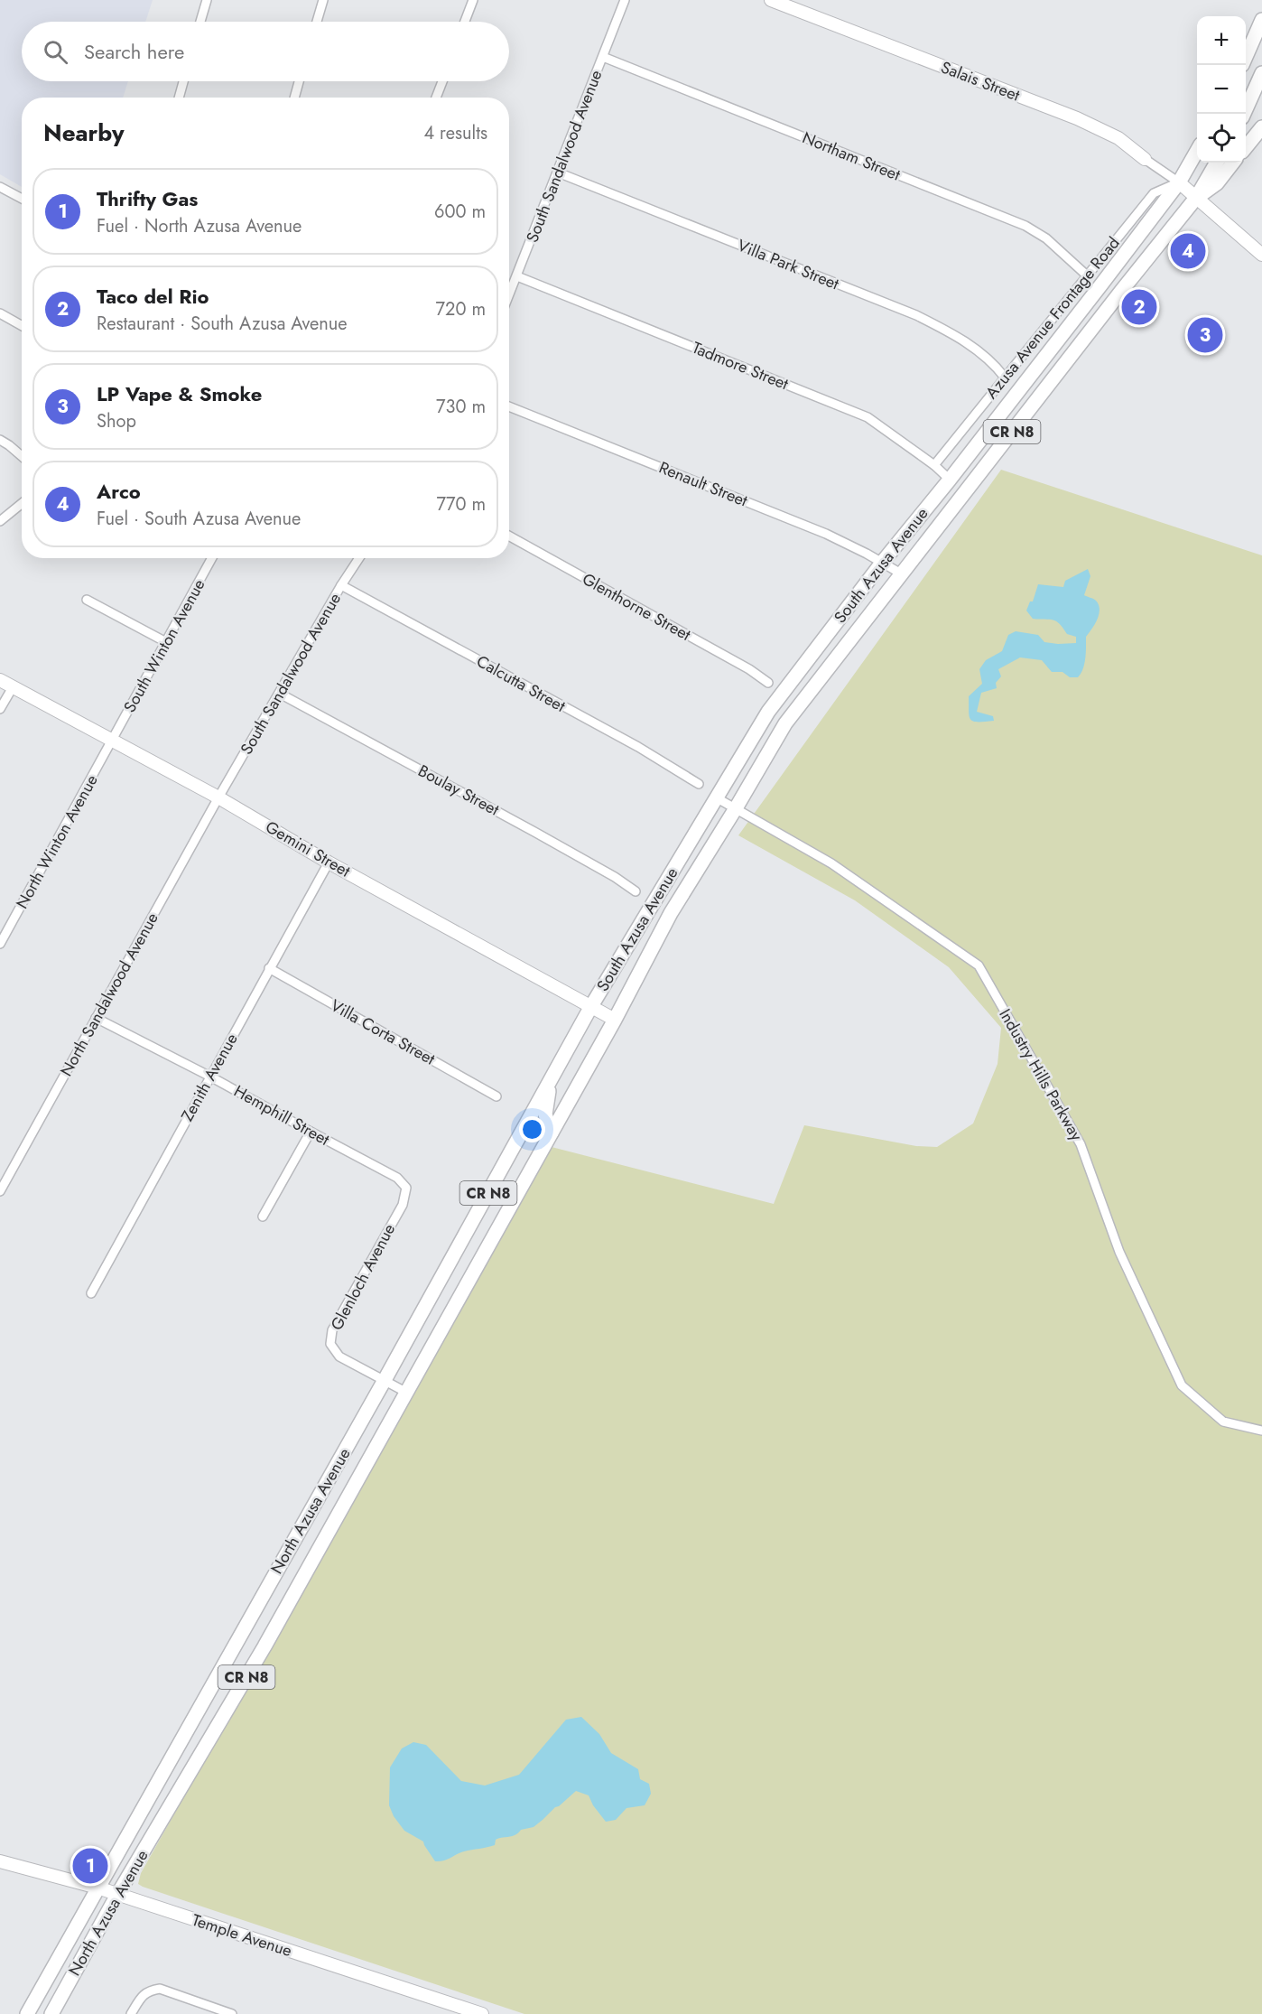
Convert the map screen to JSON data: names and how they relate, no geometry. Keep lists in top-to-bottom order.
{
  "streets": {
    "main road": ["CR N8", "South Azusa Avenue", "North Azusa Avenue"],
    "street": [
      "Salais Street",
      "South Sandalwood Avenue",
      "Northam Street",
      "Villa Park Street",
      "Azusa Avenue Frontage Road",
      "Tadmore Street",
      "Renault Street",
      "Glenthorne Street",
      "South Winton Avenue",
      "Calcutta Street",
      "Boulay Street",
      "North Winton Avenue",
      "Gemini Street",
      "North Sandalwood Avenue",
      "Villa Corta Street",
      "Industry Hills Parkway",
      "Zenith Avenue",
      "Hemphill Street",
      "Glenloch Avenue",
      "Temple Avenue"
    ]
  },
  "crossings": [
    ["Salais Street", "Azusa Avenue Frontage Road"],
    ["Salais Street", "South Azusa Avenue"],
    ["South Sandalwood Avenue", "Northam Street"],
    ["South Sandalwood Avenue", "Villa Park Street"],
    ["South Sandalwood Avenue", "Tadmore Street"],
    ["South Sandalwood Avenue", "Calcutta Street"],
    ["South Sandalwood Avenue", "Boulay Street"],
    ["South Sandalwood Avenue", "Gemini Street"],
    ["South Sandalwood Avenue", "North Sandalwood Avenue"],
    ["Northam Street", "Azusa Avenue Frontage Road"],
    ["Villa Park Street", "Azusa Avenue Frontage Road"],
    ["Azusa Avenue Frontage Road", "Tadmore Street"],
    ["Azusa Avenue Frontage Road", "South Azusa Avenue"],
    ["Tadmore Street", "South Azusa Avenue"],
    ["Renault Street", "South Azusa Avenue"],
    ["South Azusa Avenue", "Gemini Street"],
    ["South Azusa Avenue", "Industry Hills Parkway"],
    ["South Azusa Avenue", "North Azusa Avenue"],
    ["South Winton Avenue", "North Winton Avenue"],
    ["South Winton Avenue", "Gemini Street"],
    ["North Winton Avenue", "Gemini Street"],
    ["Gemini Street", "North Sandalwood Avenue"],
    ["Gemini Street", "Zenith Avenue"],
    ["Gemini Street", "North Azusa Avenue"],
    ["North Sandalwood Avenue", "Hemphill Street"],
    ["Villa Corta Street", "Zenith Avenue"],
    ["Zenith Avenue", "Hemphill Street"],
    ["Hemphill Street", "Glenloch Avenue"],
    ["Glenloch Avenue", "North Azusa Avenue"],
    ["North Azusa Avenue", "Temple Avenue"]
  ],
  "page": {
    "map_buttons": ["+", "−"],
    "search": "Search here",
    "heading": ["Nearby", "4 results"],
    "list": [
      {
        "mark": "1",
        "name": "Thrifty Gas",
        "note": "Fuel · North Azusa Avenue",
        "value": "600 m"
      },
      {
        "mark": "2",
        "name": "Taco del Rio",
        "note": "Restaurant · South Azusa Avenue",
        "value": "720 m"
      },
      {
        "mark": "3",
        "name": "LP Vape & Smoke",
        "note": "Shop",
        "value": "730 m"
      },
      {
        "mark": "4",
        "name": "Arco",
        "note": "Fuel · South Azusa Avenue",
        "value": "770 m"
      }
    ],
    "pins": [
      "4",
      "2",
      "3",
      "1"
    ]
  }
}
